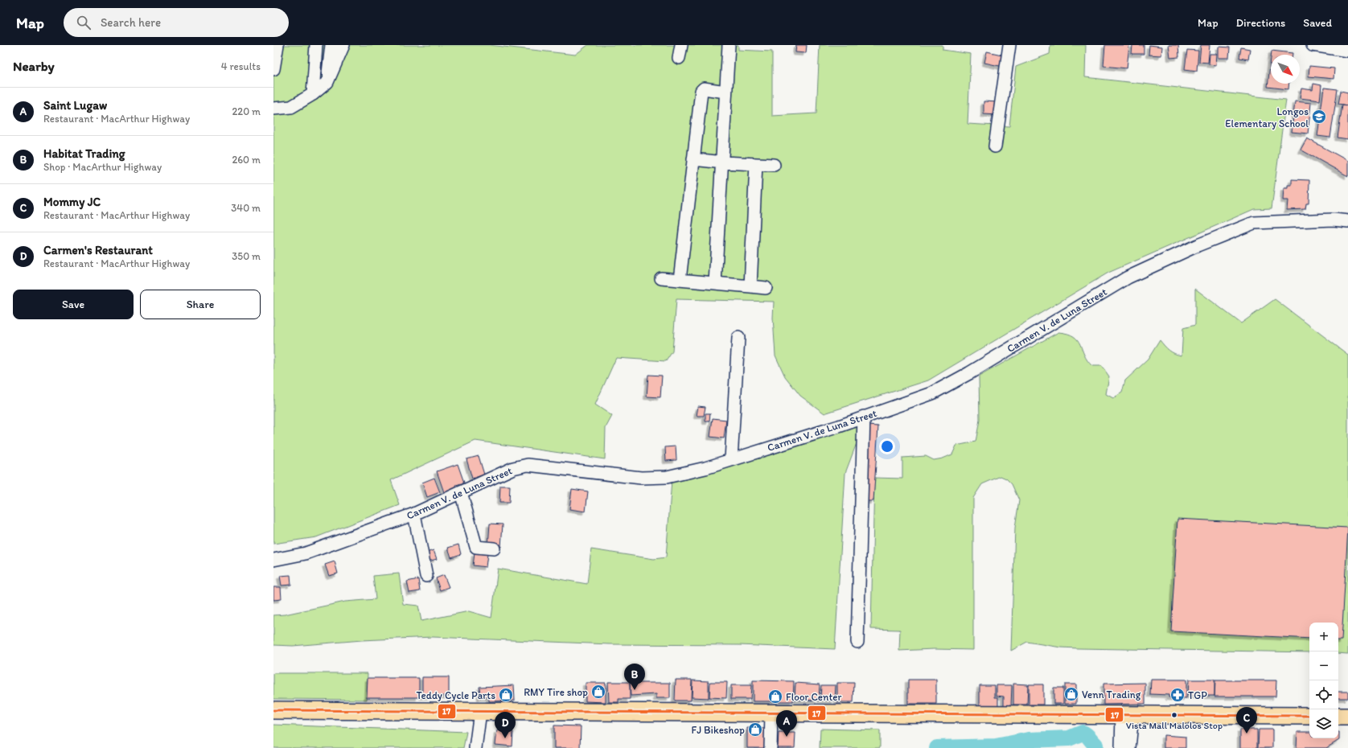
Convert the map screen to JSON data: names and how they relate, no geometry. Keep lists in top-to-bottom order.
{
  "streets": {
    "street": ["Carmen V. de Luna Street"]
  },
  "places": {
    "school or university": ["Longos Elementary School"],
    "shop": [
      "RMY Tire shop",
      "Venn Trading",
      "Teddy Cycle Parts",
      "Floor Center",
      "FJ Bikeshop"
    ],
    "pharmacy": ["TGP"],
    "other": ["Vista Mall Malolos Stop"]
  },
  "lines": ["transit line 17"],
  "north": "bottom right",
  "page": {
    "header": "Map",
    "search": "Search here",
    "nav": ["Map", "Directions", "Saved"],
    "heading": ["Nearby", "4 results"],
    "list": [
      {
        "mark": "A",
        "name": "Saint Lugaw",
        "note": "Restaurant · MacArthur Highway",
        "value": "220 m"
      },
      {
        "mark": "B",
        "name": "Habitat Trading",
        "note": "Shop · MacArthur Highway",
        "value": "260 m"
      },
      {
        "mark": "C",
        "name": "Mommy JC",
        "note": "Restaurant · MacArthur Highway",
        "value": "340 m"
      },
      {
        "mark": "D",
        "name": "Carmen's Restaurant",
        "note": "Restaurant · MacArthur Highway",
        "value": "350 m"
      }
    ],
    "buttons": ["Save", "Share"],
    "map_buttons": ["+", "−"],
    "pins": [
      "B",
      "C",
      "A",
      "D"
    ]
  }
}
